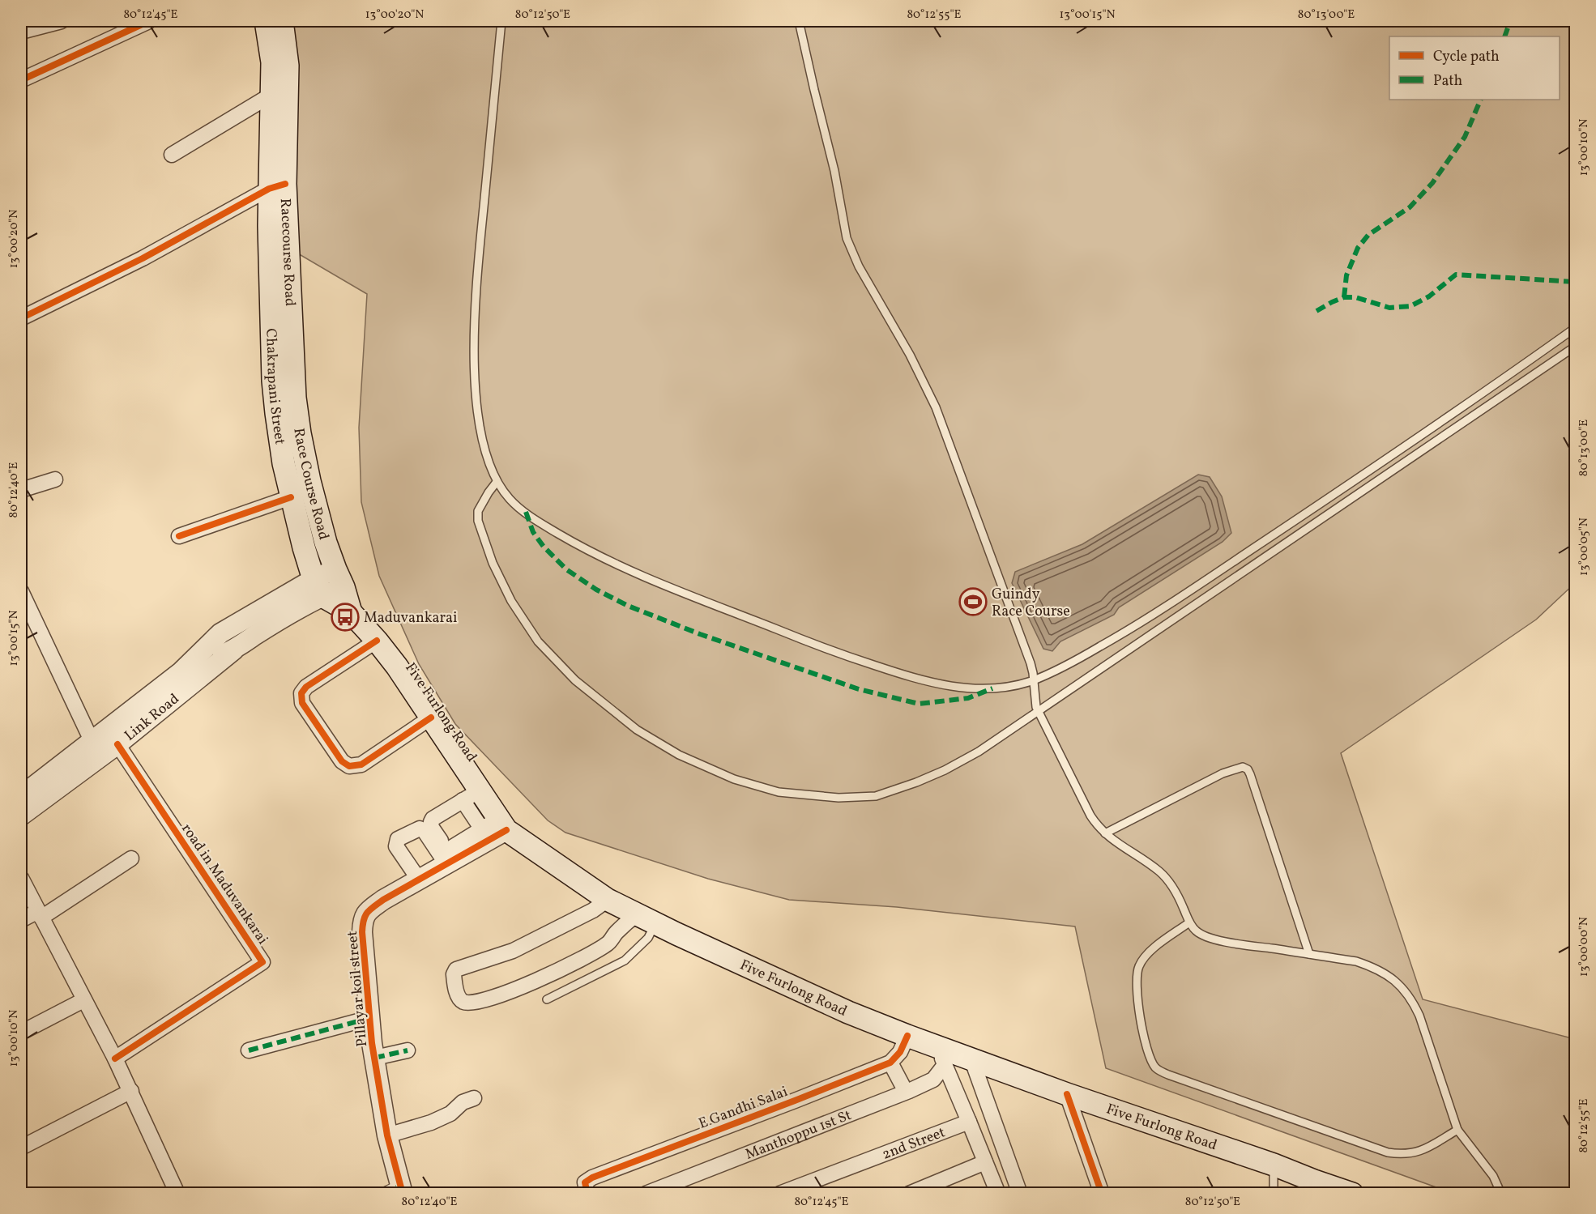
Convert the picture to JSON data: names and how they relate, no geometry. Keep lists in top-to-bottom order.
{
  "streets": {
    "main road": [
      "Racecourse Road",
      "Chakrapani Street",
      "Race Course Road",
      "Five Furlong Road"
    ],
    "street": [
      "Link Road",
      "road in Maduvankarai",
      "Pillayar koil street",
      "E Gandhi Salai",
      "Manthoppu 1st St",
      "2nd Street"
    ]
  },
  "crossings": [
    ["Racecourse Road", "Chakrapani Street"],
    ["Racecourse Road", "Race Course Road"],
    ["Chakrapani Street", "Five Furlong Road"],
    ["Race Course Road", "Five Furlong Road"],
    ["Five Furlong Road", "Pillayar koil street"],
    ["Five Furlong Road", "Manthoppu 1st St"],
    ["Link Road", "road in Maduvankarai"]
  ],
  "places": {
    "sports": ["Guindy Race Course"],
    "bus stop": ["Maduvankarai"]
  },
  "legend": ["Cycle path", "Path"],
  "coordinates": [
    "80°12'45\"E",
    "13°00'20\"N",
    "80°12'50\"E",
    "80°12'55\"E",
    "13°00'15\"N",
    "80°13'00\"E",
    "13°00'10\"N",
    "80°12'40\"E",
    "13°00'05\"N",
    "13°00'00\"N"
  ]
}
